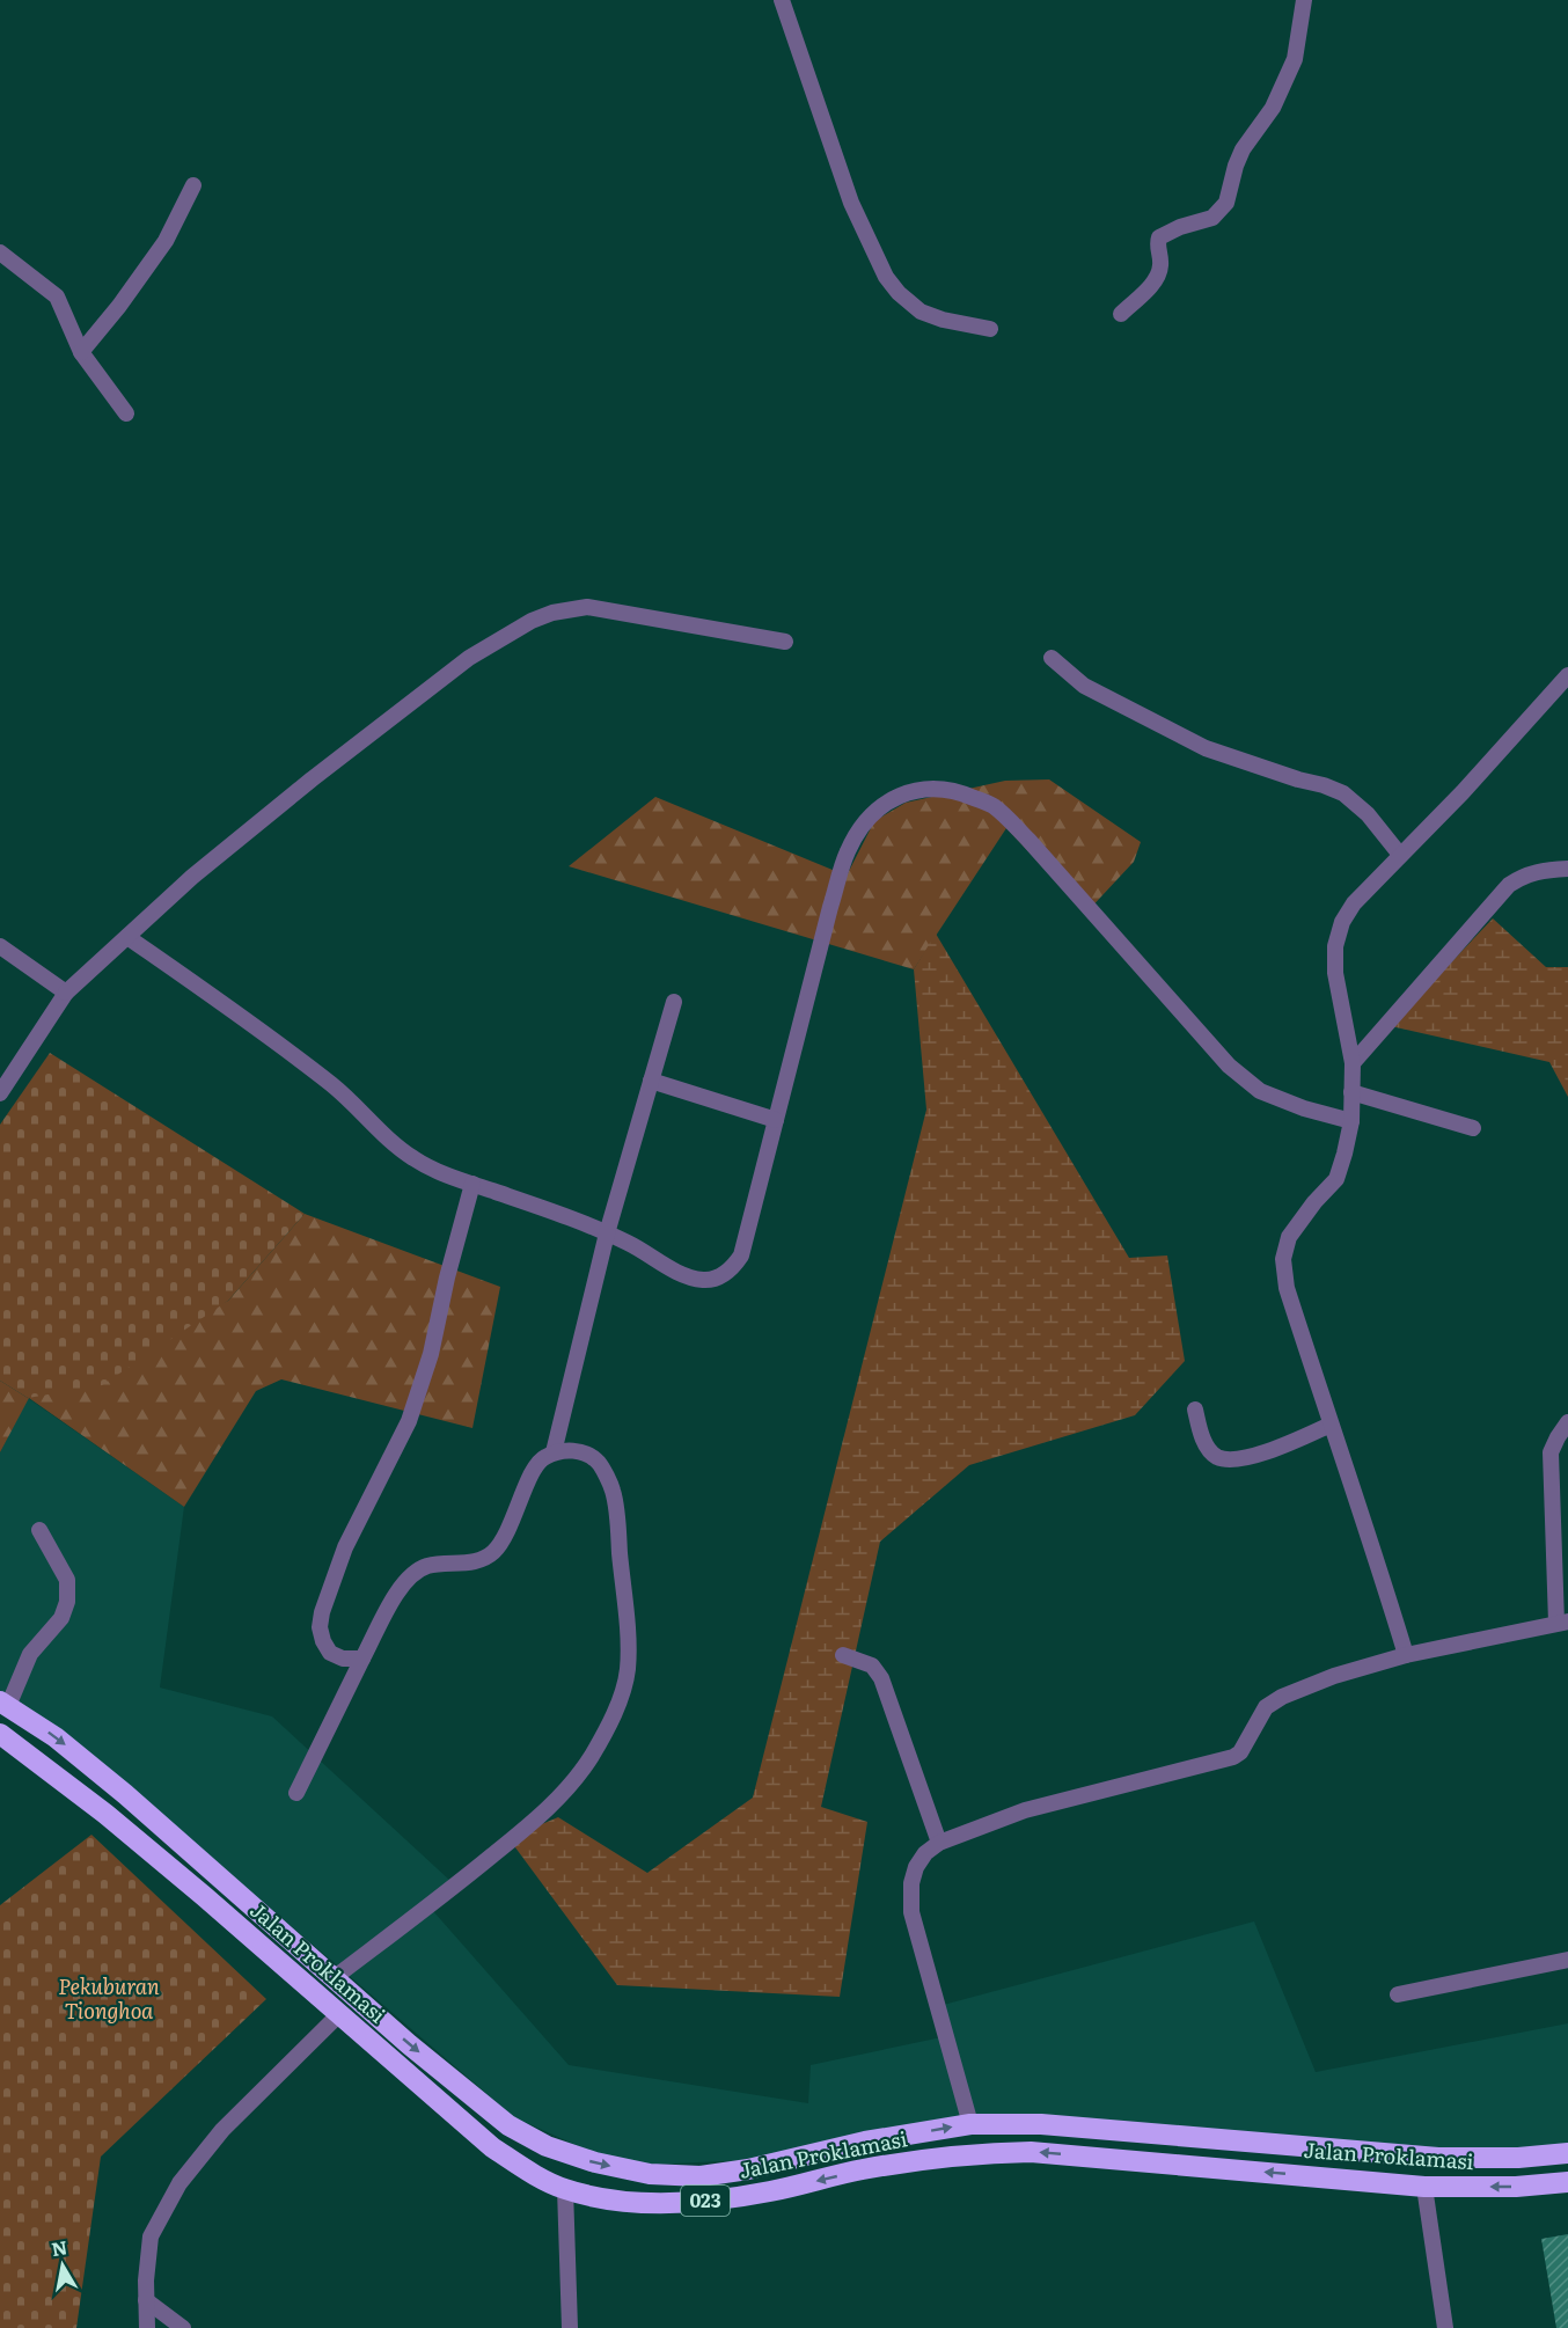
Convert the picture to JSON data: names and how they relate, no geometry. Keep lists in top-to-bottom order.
{
  "streets": {
    "highway": ["Jalan Proklamasi", "023"]
  },
  "parks": ["Pekuburan Tionghoa"],
  "north": "top"
}
